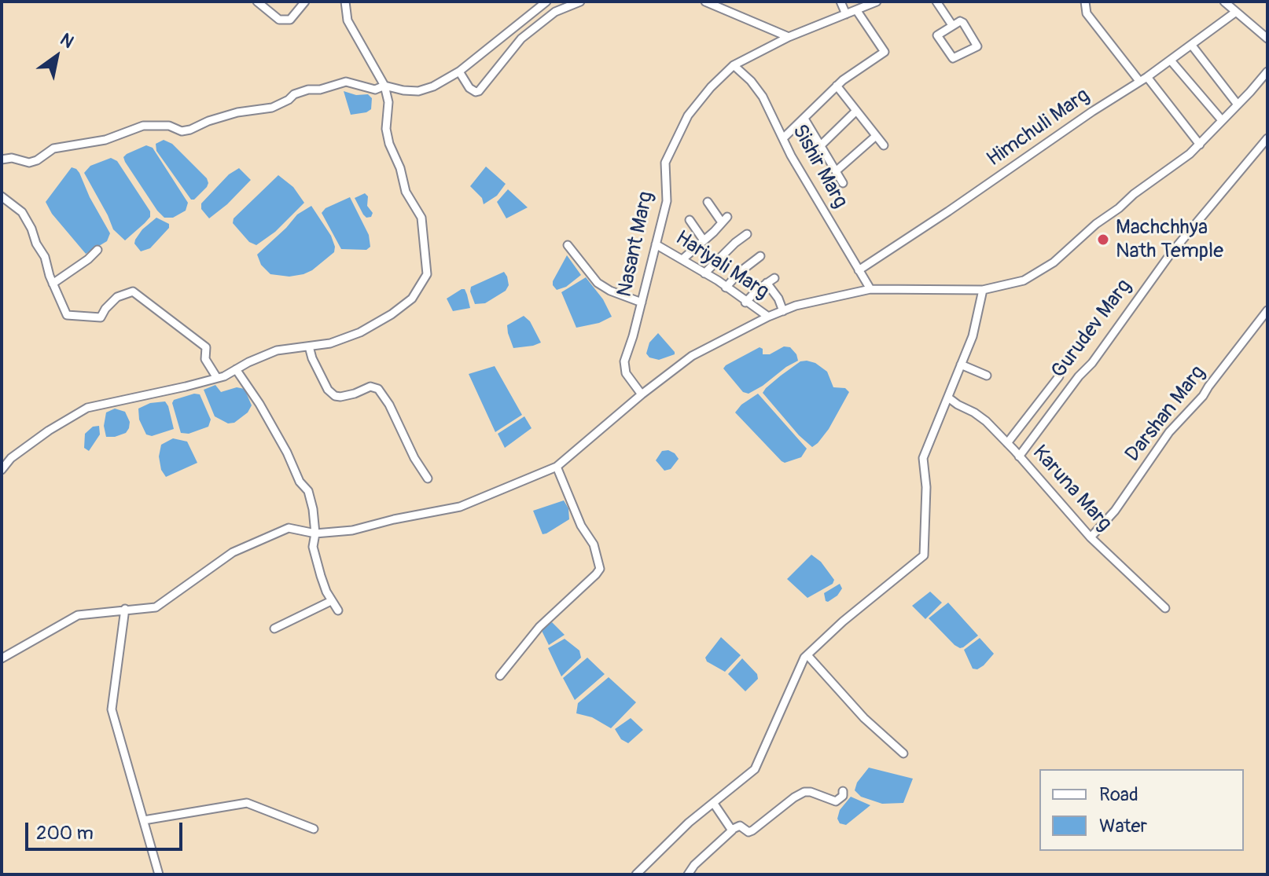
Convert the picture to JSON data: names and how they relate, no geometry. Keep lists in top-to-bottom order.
{
  "streets": {
    "street": [
      "Himchuli Marg",
      "Sishir Marg",
      "Nasant Marg",
      "Hariyali Marg",
      "Gurudev Marg",
      "Darshan Marg",
      "Karuna Marg"
    ]
  },
  "crossings": [
    ["Himchuli Marg", "Sishir Marg"],
    ["Sishir Marg", "Nasant Marg"],
    ["Nasant Marg", "Hariyali Marg"],
    ["Gurudev Marg", "Karuna Marg"],
    ["Darshan Marg", "Karuna Marg"]
  ],
  "places": ["Machchhya Nath Temple"],
  "legend": ["Road", "Water"],
  "scale_bar": "200 m",
  "north": "top right"
}
